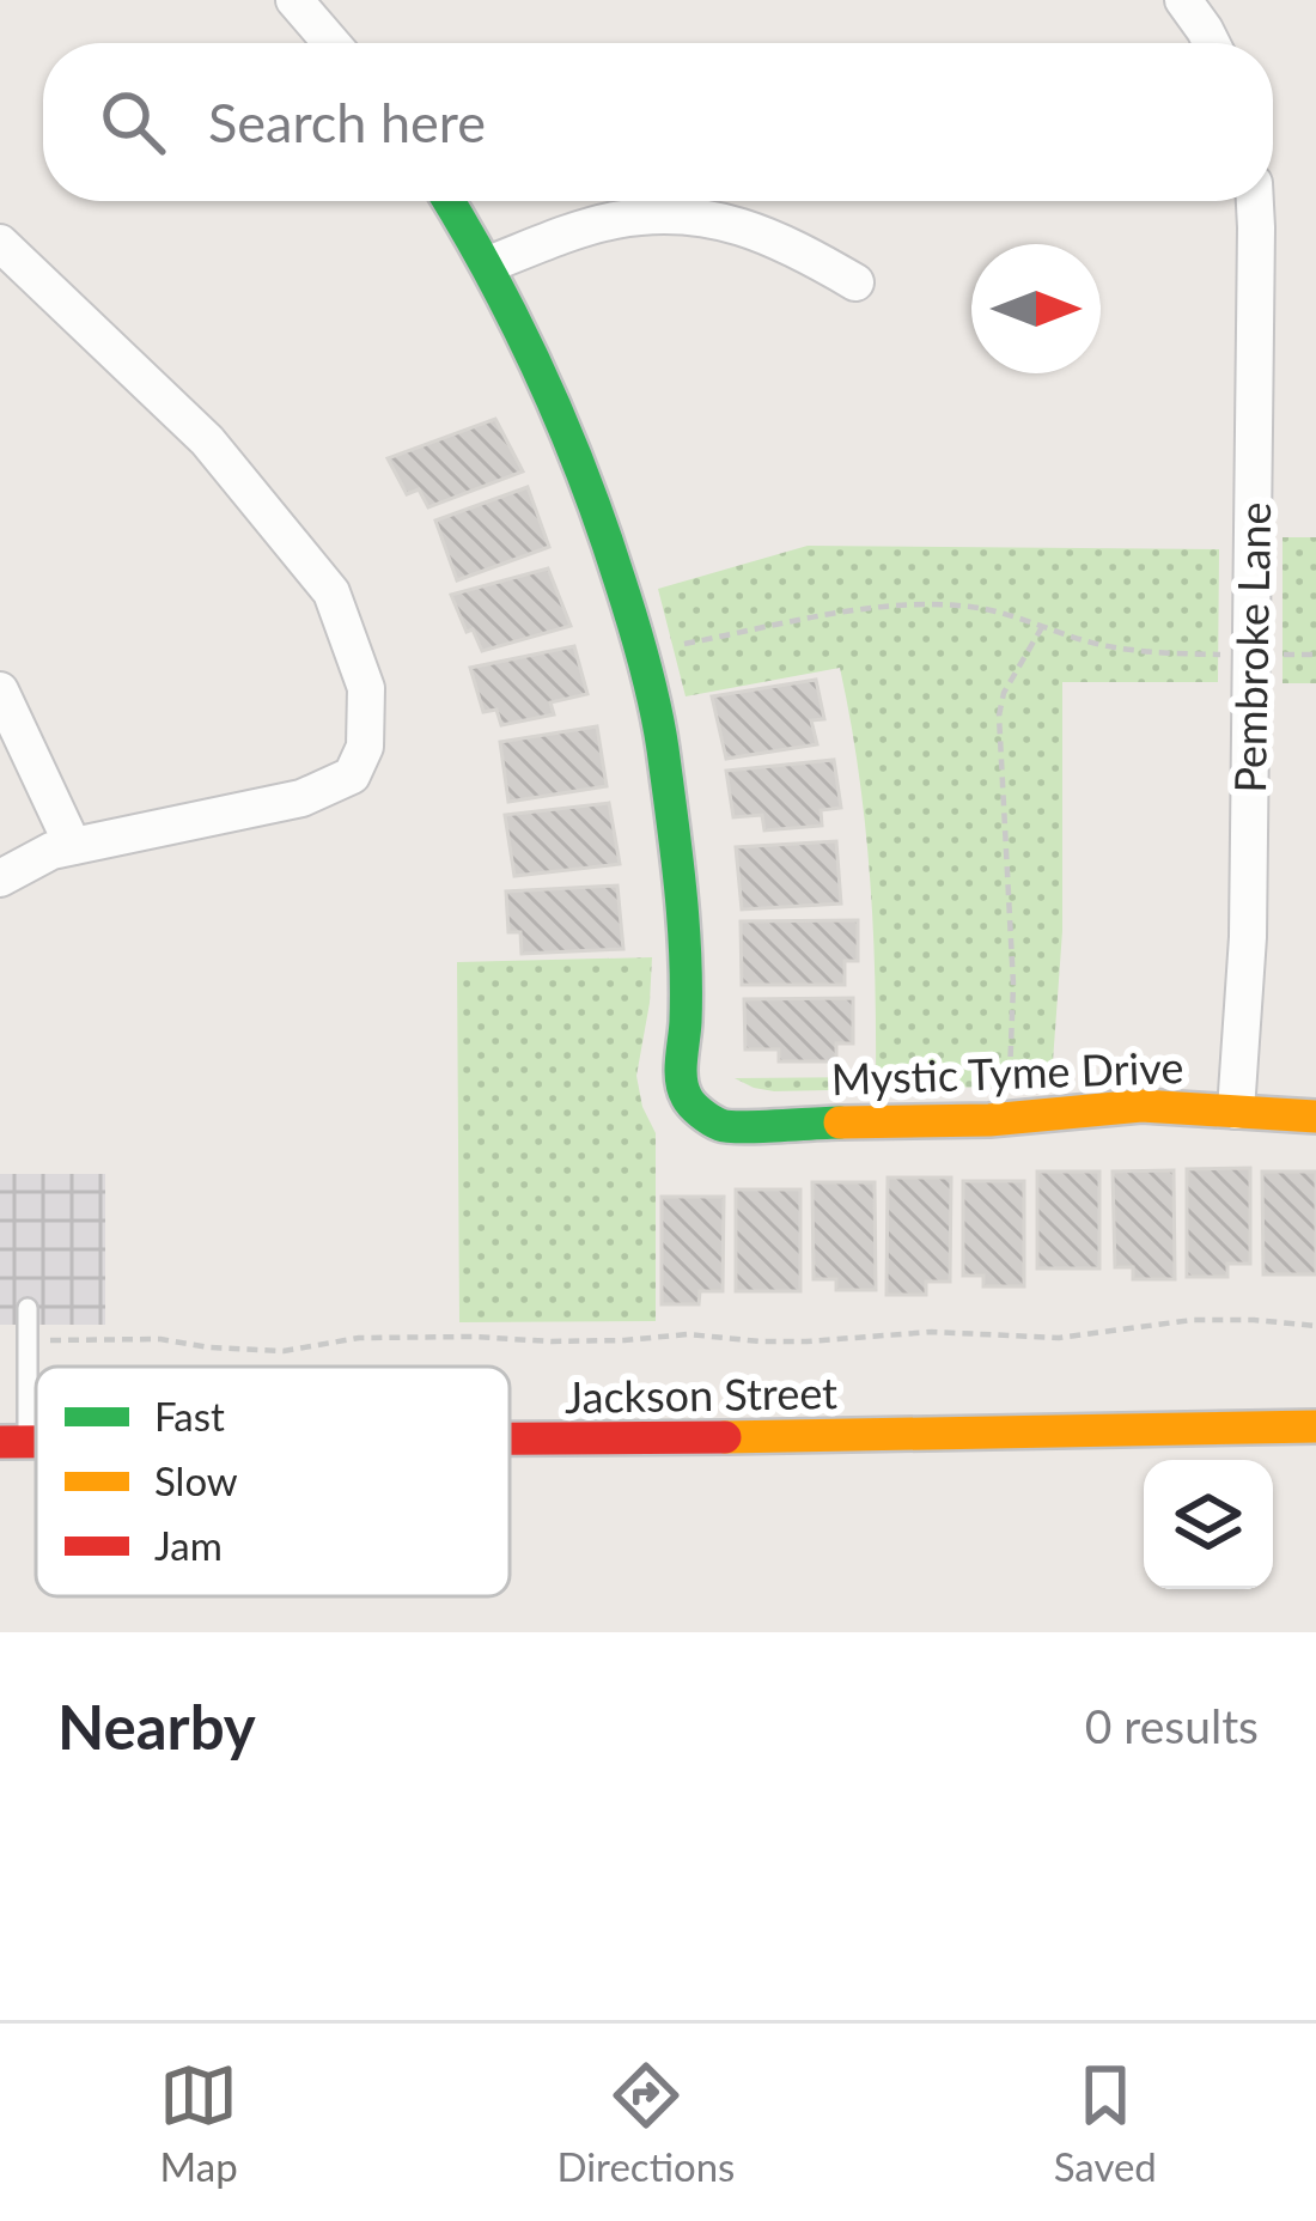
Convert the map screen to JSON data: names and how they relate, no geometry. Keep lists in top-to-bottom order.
{
  "streets": {
    "street": ["Pembroke Lane", "Mystic Tyme Drive", "Jackson Street"]
  },
  "crossings": [
    ["Pembroke Lane", "Mystic Tyme Drive"]
  ],
  "legend": ["Fast", "Slow", "Jam"],
  "north": "right",
  "page": {
    "search": "Search here",
    "heading": ["Nearby", "0 results"],
    "nav": ["Map", "Directions", "Saved"]
  }
}
